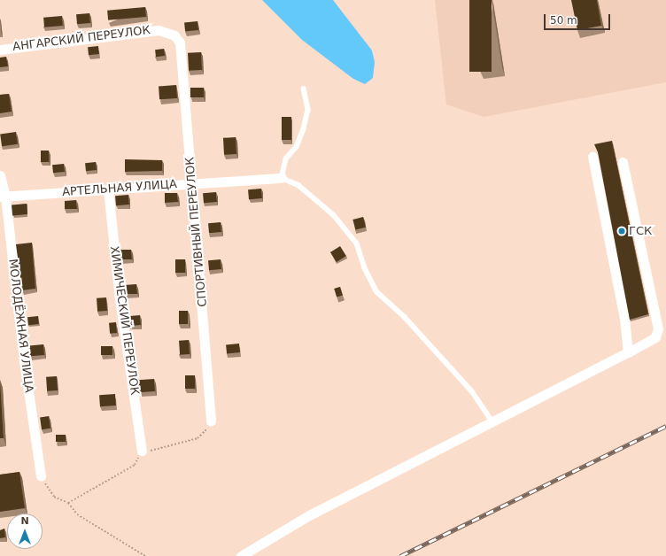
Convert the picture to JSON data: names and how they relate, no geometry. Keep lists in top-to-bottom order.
{
  "streets": {
    "street": [
      "АНГАРСКИЙ ПЕРЕУЛОК",
      "АРТЕЛЬНАЯ УЛИЦА",
      "СПОРТИВНЫЙ ПЕРЕУЛОК",
      "ХИМИЧЕСКИЙ ПЕРЕУЛОК",
      "МОЛОДЁЖНАЯ УЛИЦА"
    ]
  },
  "crossings": [
    ["АНГАРСКИЙ ПЕРЕУЛОК", "СПОРТИВНЫЙ ПЕРЕУЛОК"],
    ["АРТЕЛЬНАЯ УЛИЦА", "СПОРТИВНЫЙ ПЕРЕУЛОК"],
    ["АРТЕЛЬНАЯ УЛИЦА", "ХИМИЧЕСКИЙ ПЕРЕУЛОК"],
    ["АРТЕЛЬНАЯ УЛИЦА", "МОЛОДЁЖНАЯ УЛИЦА"]
  ],
  "places": ["ГСК"],
  "scale_bar": "50 m",
  "north": "top"
}
